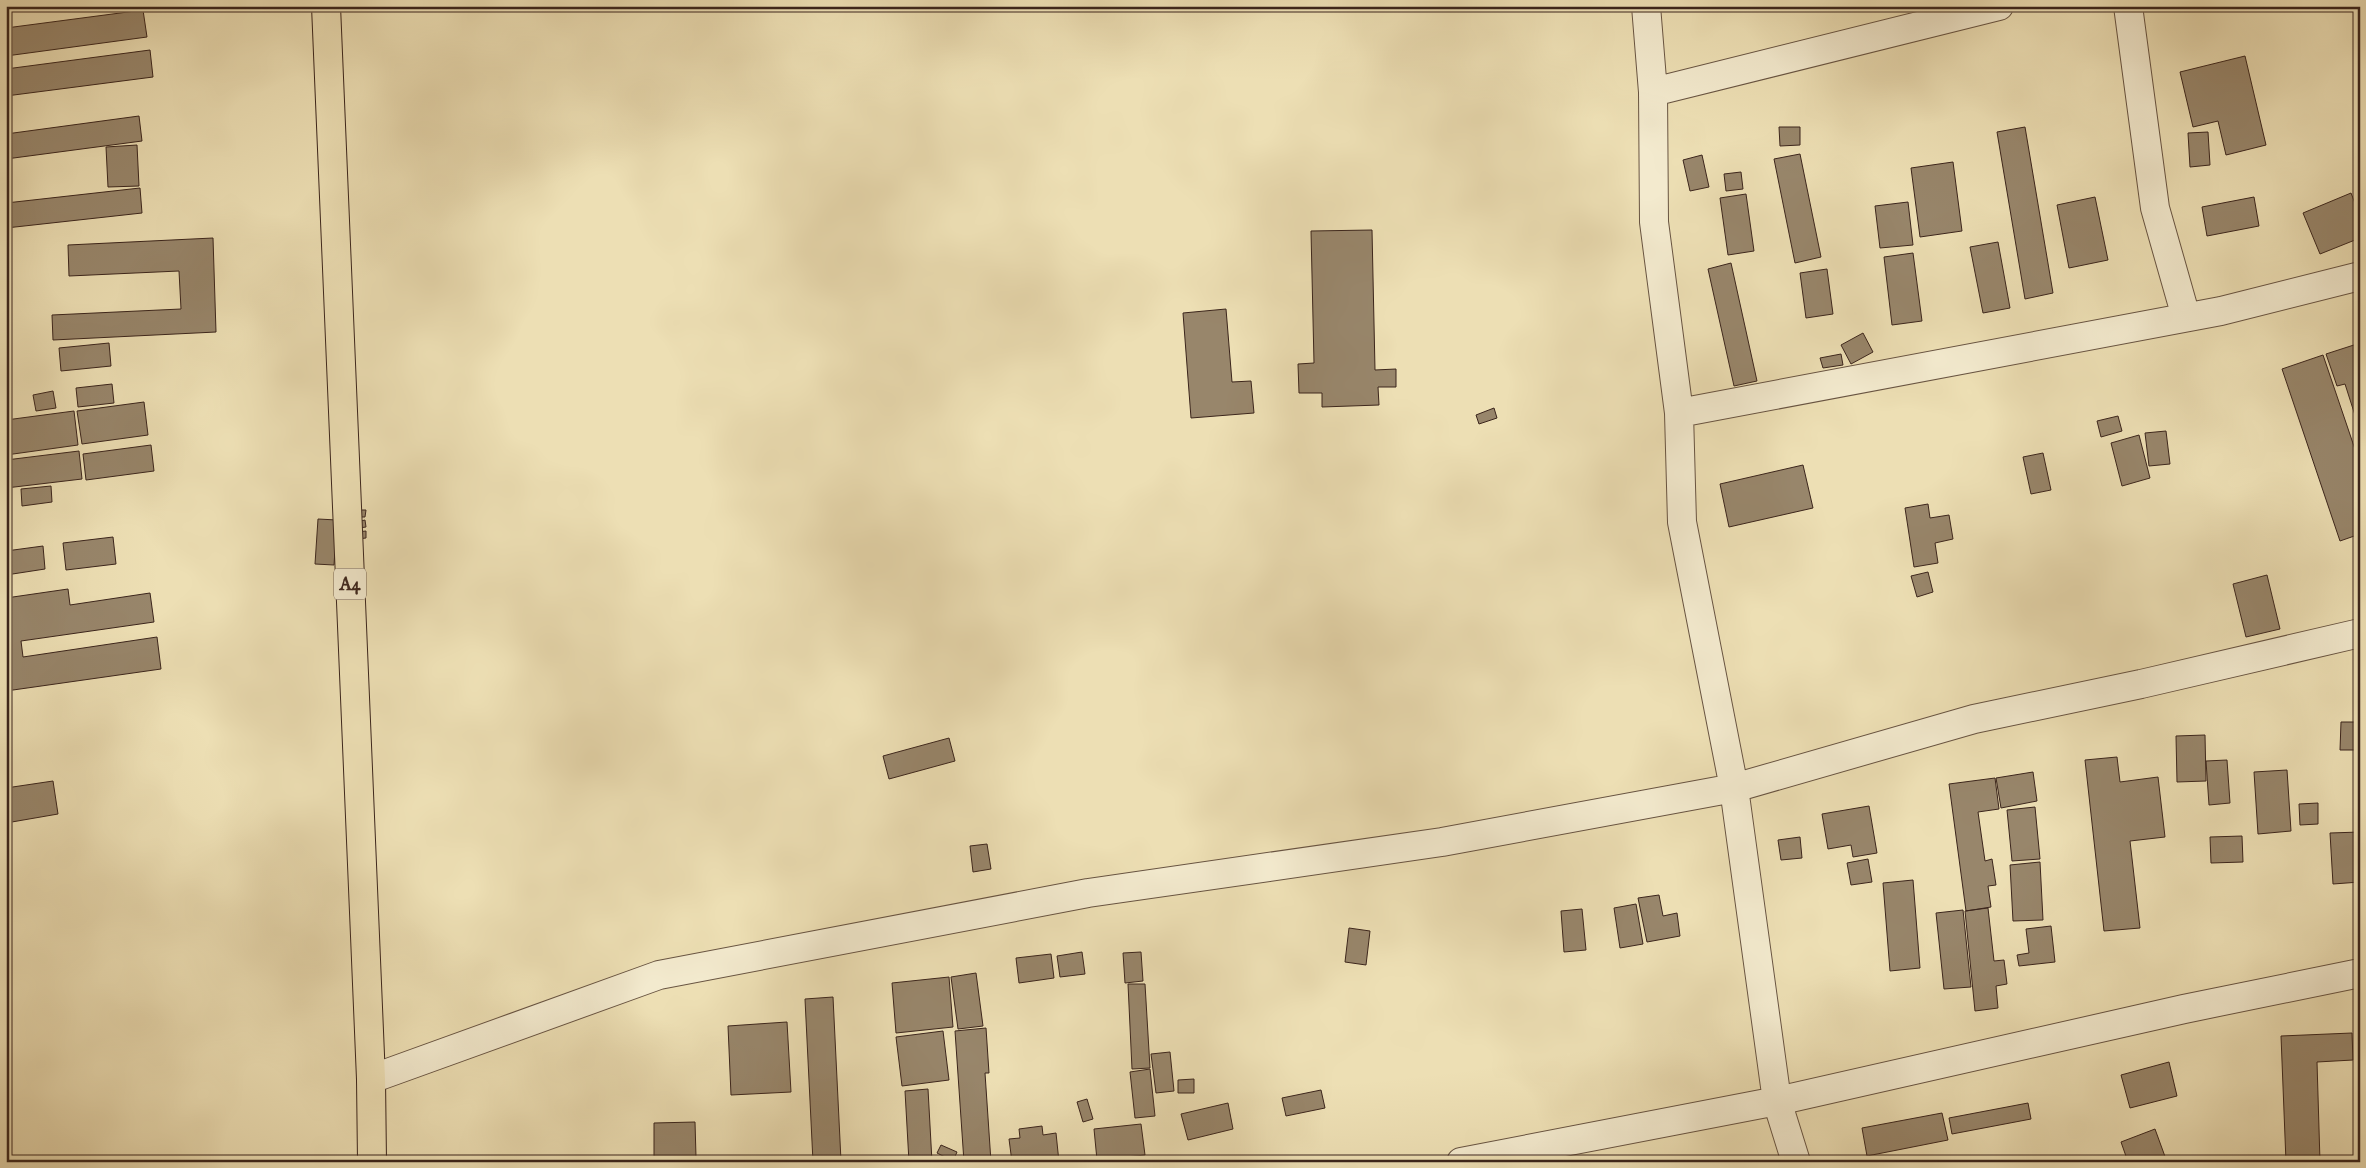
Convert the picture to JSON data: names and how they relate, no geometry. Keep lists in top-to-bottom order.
{
  "streets": {
    "highway": ["A4"]
  }
}
